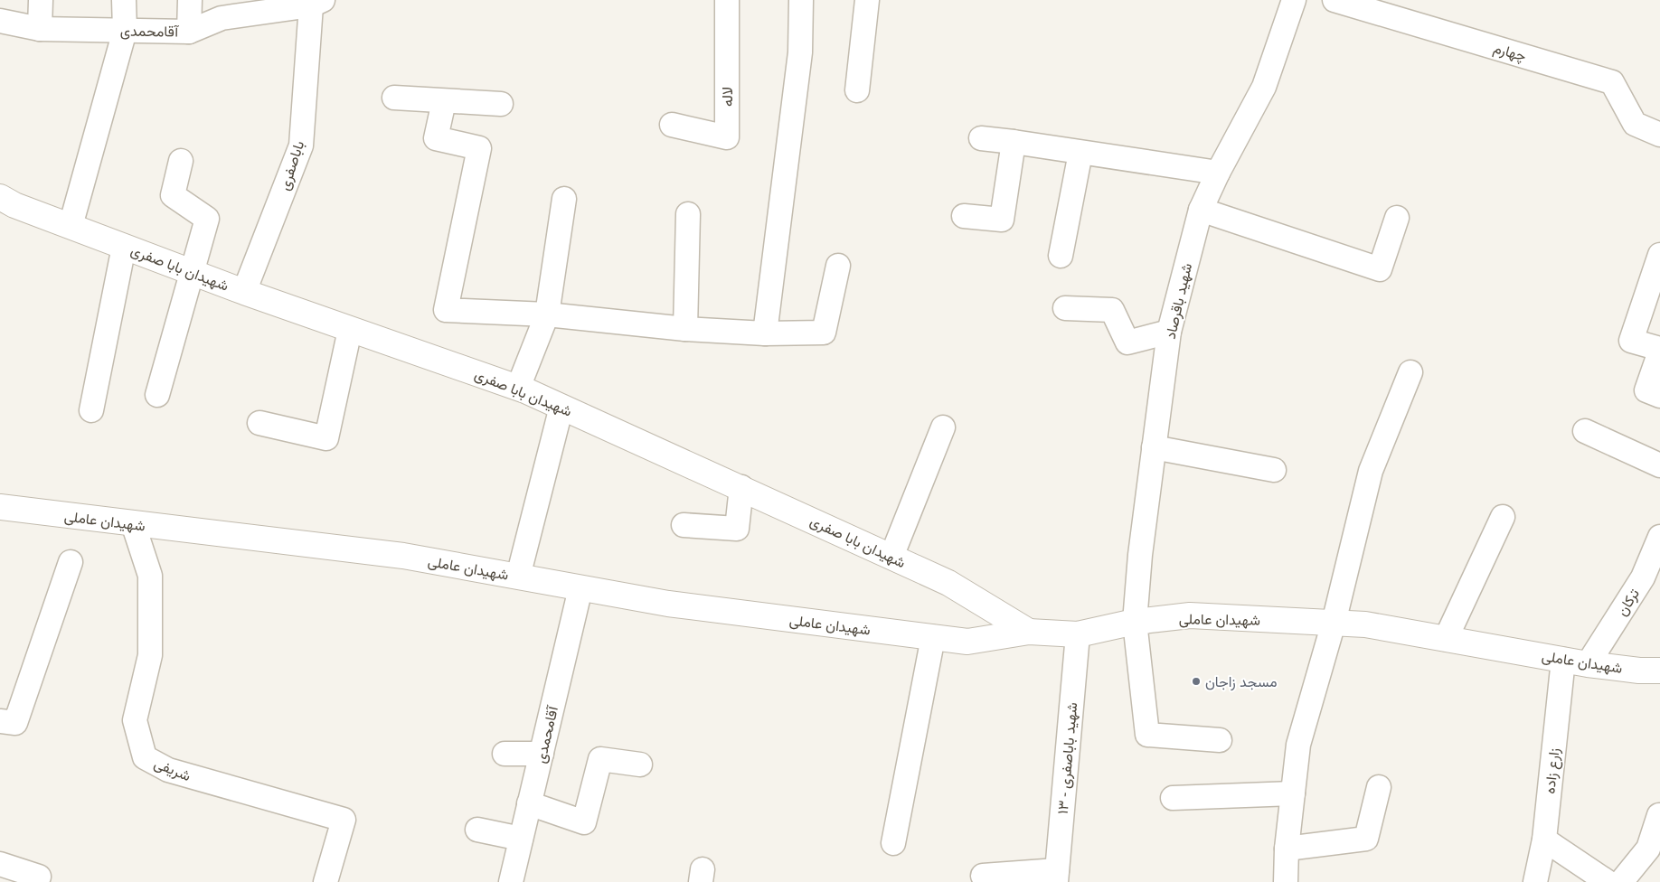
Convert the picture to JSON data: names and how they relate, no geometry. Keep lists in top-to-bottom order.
{
  "streets": {
    "street": [
      "آقامحمدی",
      "چهارم",
      "لاله",
      "باباصفری",
      "شهیدان بابا صفری",
      "شهید باقرصاد",
      "شهیدان عاملی",
      "ترکان",
      "شهید باباصفری - ۱۳",
      "شریفی",
      "زارع زاده"
    ]
  },
  "crossings": [
    ["آقامحمدی", "باباصفری"],
    ["آقامحمدی", "شهیدان عاملی"],
    ["باباصفری", "شهیدان بابا صفری"],
    ["شهیدان بابا صفری", "شهیدان عاملی"],
    ["شهید باقرصاد", "شهیدان عاملی"],
    ["شهیدان عاملی", "ترکان"],
    ["شهیدان عاملی", "شهید باباصفری - ۱۳"],
    ["شهیدان عاملی", "شریفی"],
    ["شهیدان عاملی", "زارع زاده"]
  ],
  "places": ["مسجد زاجان"]
}
